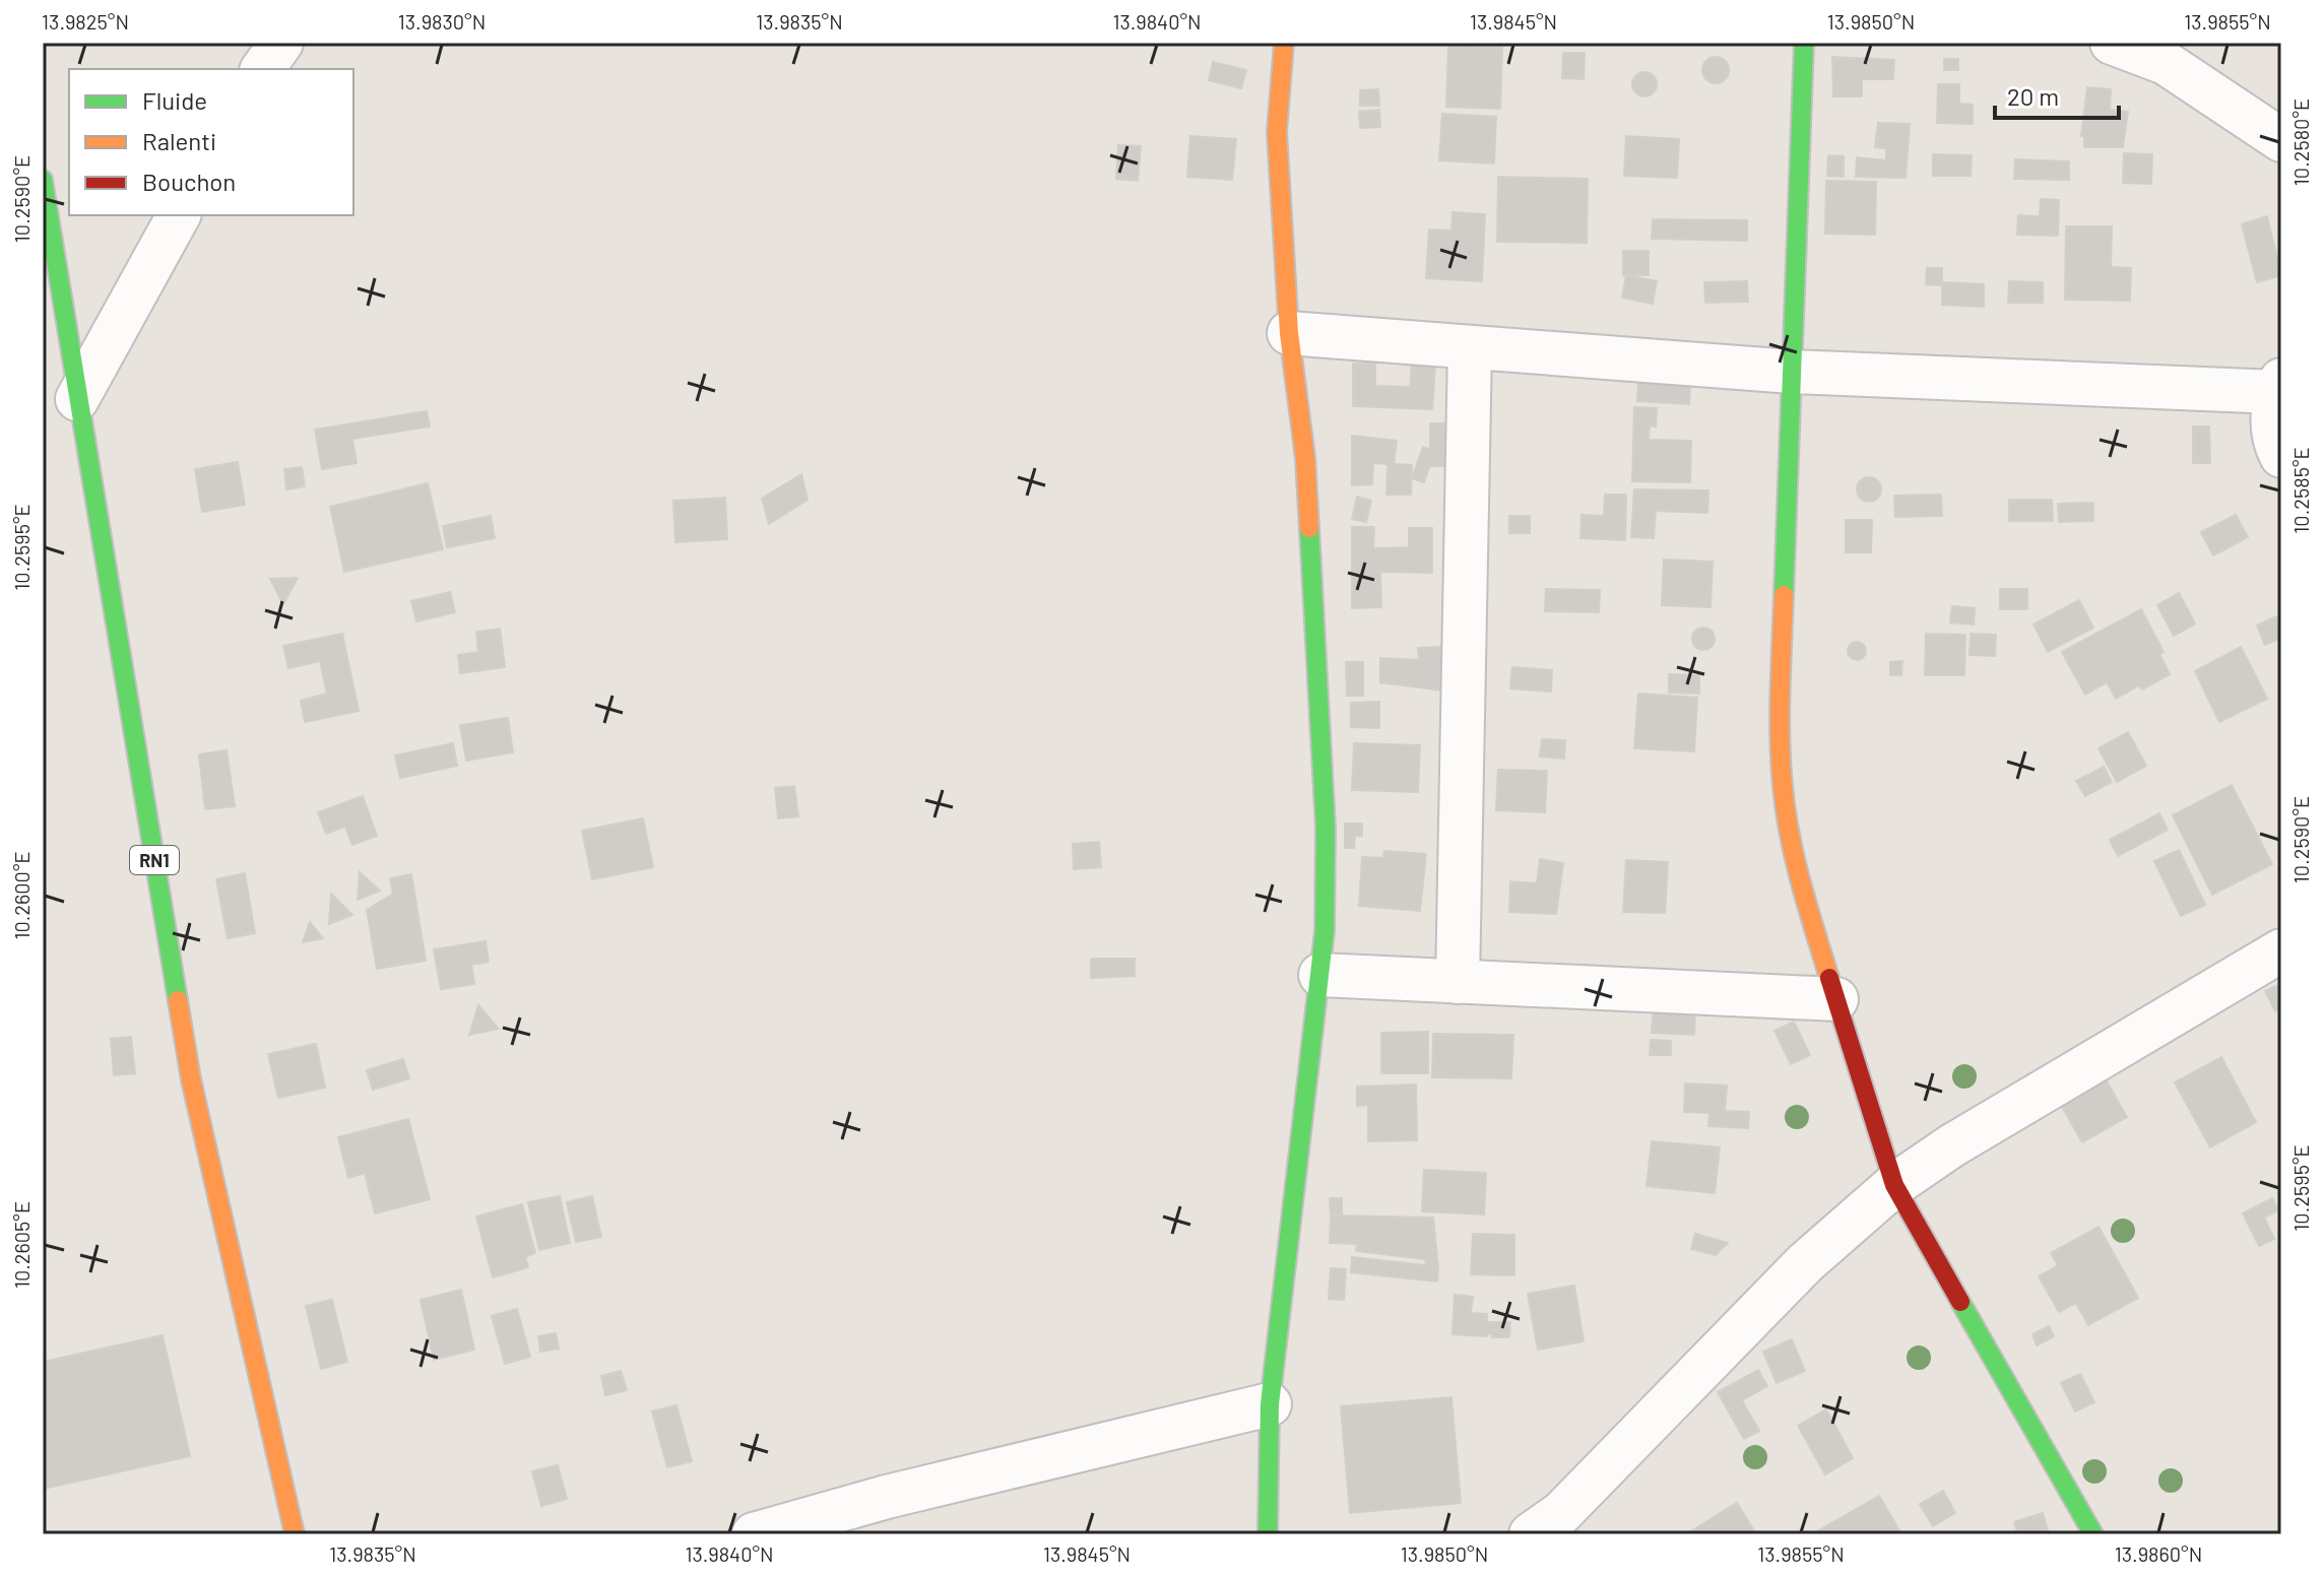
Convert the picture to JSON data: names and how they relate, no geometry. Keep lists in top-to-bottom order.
{
  "streets": {
    "main road": ["RN1"]
  },
  "legend": ["Fluide", "Ralenti", "Bouchon"],
  "scale_bar": "20 m",
  "coordinates": [
    "13.9825°N",
    "13.9830°N",
    "13.9835°N",
    "13.9840°N",
    "13.9845°N",
    "13.9850°N",
    "13.9855°N",
    "10.2580°E",
    "10.2590°E",
    "10.2585°E",
    "10.2595°E",
    "10.2600°E",
    "10.2605°E",
    "13.9860°N"
  ]
}
